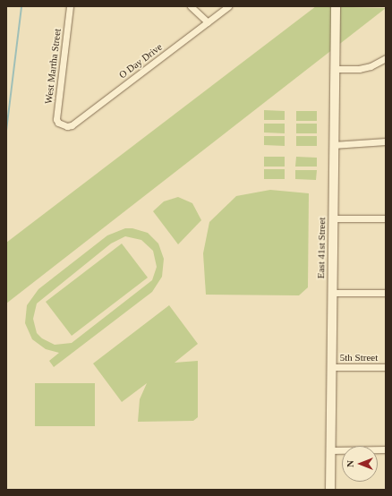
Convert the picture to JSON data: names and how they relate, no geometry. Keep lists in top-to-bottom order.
{
  "streets": {
    "street": [
      "O Day Drive",
      "West Martha Street",
      "East 41st Street",
      "5th Street"
    ]
  },
  "crossings": [
    ["O Day Drive", "West Martha Street"],
    ["East 41st Street", "5th Street"]
  ],
  "north": "left"
}
